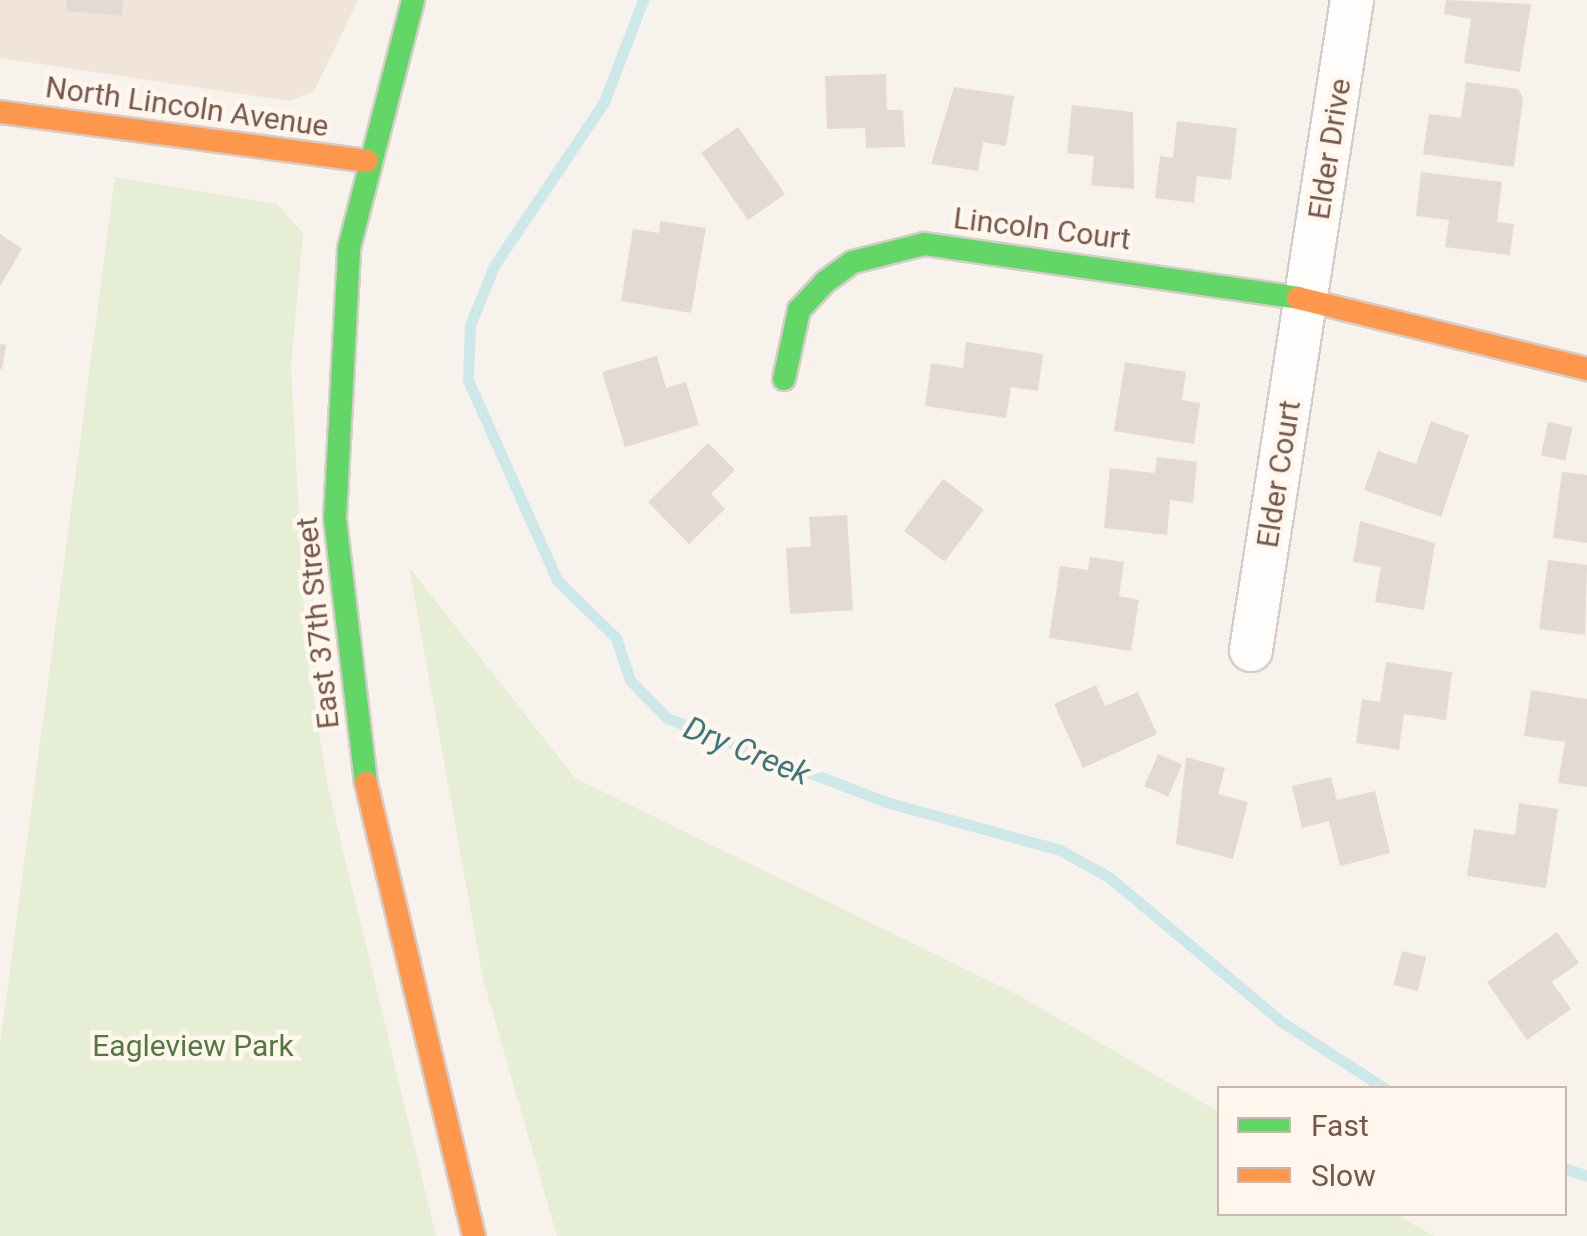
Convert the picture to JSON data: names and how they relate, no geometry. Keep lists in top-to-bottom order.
{
  "streets": {
    "street": [
      "North Lincoln Avenue",
      "Elder Drive",
      "Lincoln Court",
      "Elder Court",
      "East 37th Street"
    ]
  },
  "crossings": [
    ["North Lincoln Avenue", "East 37th Street"],
    ["Elder Drive", "Lincoln Court"],
    ["Elder Drive", "Elder Court"],
    ["Lincoln Court", "Elder Court"]
  ],
  "water": ["Dry Creek"],
  "parks": ["Eagleview Park"],
  "legend": ["Fast", "Slow"]
}
